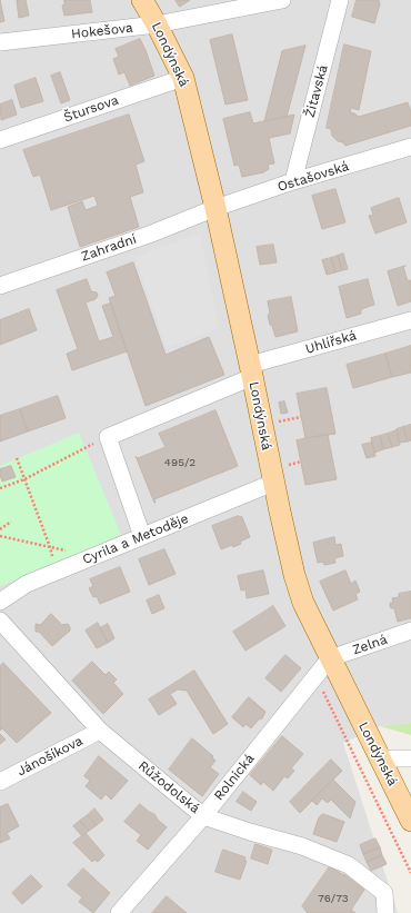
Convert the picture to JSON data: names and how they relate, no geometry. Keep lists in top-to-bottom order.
{
  "streets": {
    "main road": ["Londýnská"],
    "street": [
      "Hokešova",
      "Žitavská",
      "Štursova",
      "Ostašovská",
      "Zahradní",
      "Uhlířská",
      "Cyrila a Metoděje",
      "Zelná",
      "Jánošíkova",
      "Rolnická",
      "Růžodolská"
    ]
  },
  "crossings": [
    ["Hokešova", "Londýnská"],
    ["Londýnská", "Štursova"],
    ["Londýnská", "Ostašovská"],
    ["Londýnská", "Zahradní"],
    ["Londýnská", "Uhlířská"],
    ["Londýnská", "Cyrila a Metoděje"],
    ["Londýnská", "Zelná"],
    ["Londýnská", "Rolnická"],
    ["Žitavská", "Ostašovská"],
    ["Ostašovská", "Zahradní"],
    ["Zelná", "Rolnická"],
    ["Jánošíkova", "Růžodolská"],
    ["Rolnická", "Růžodolská"]
  ],
  "house_numbers": ["495/2", "76/73"]
}
